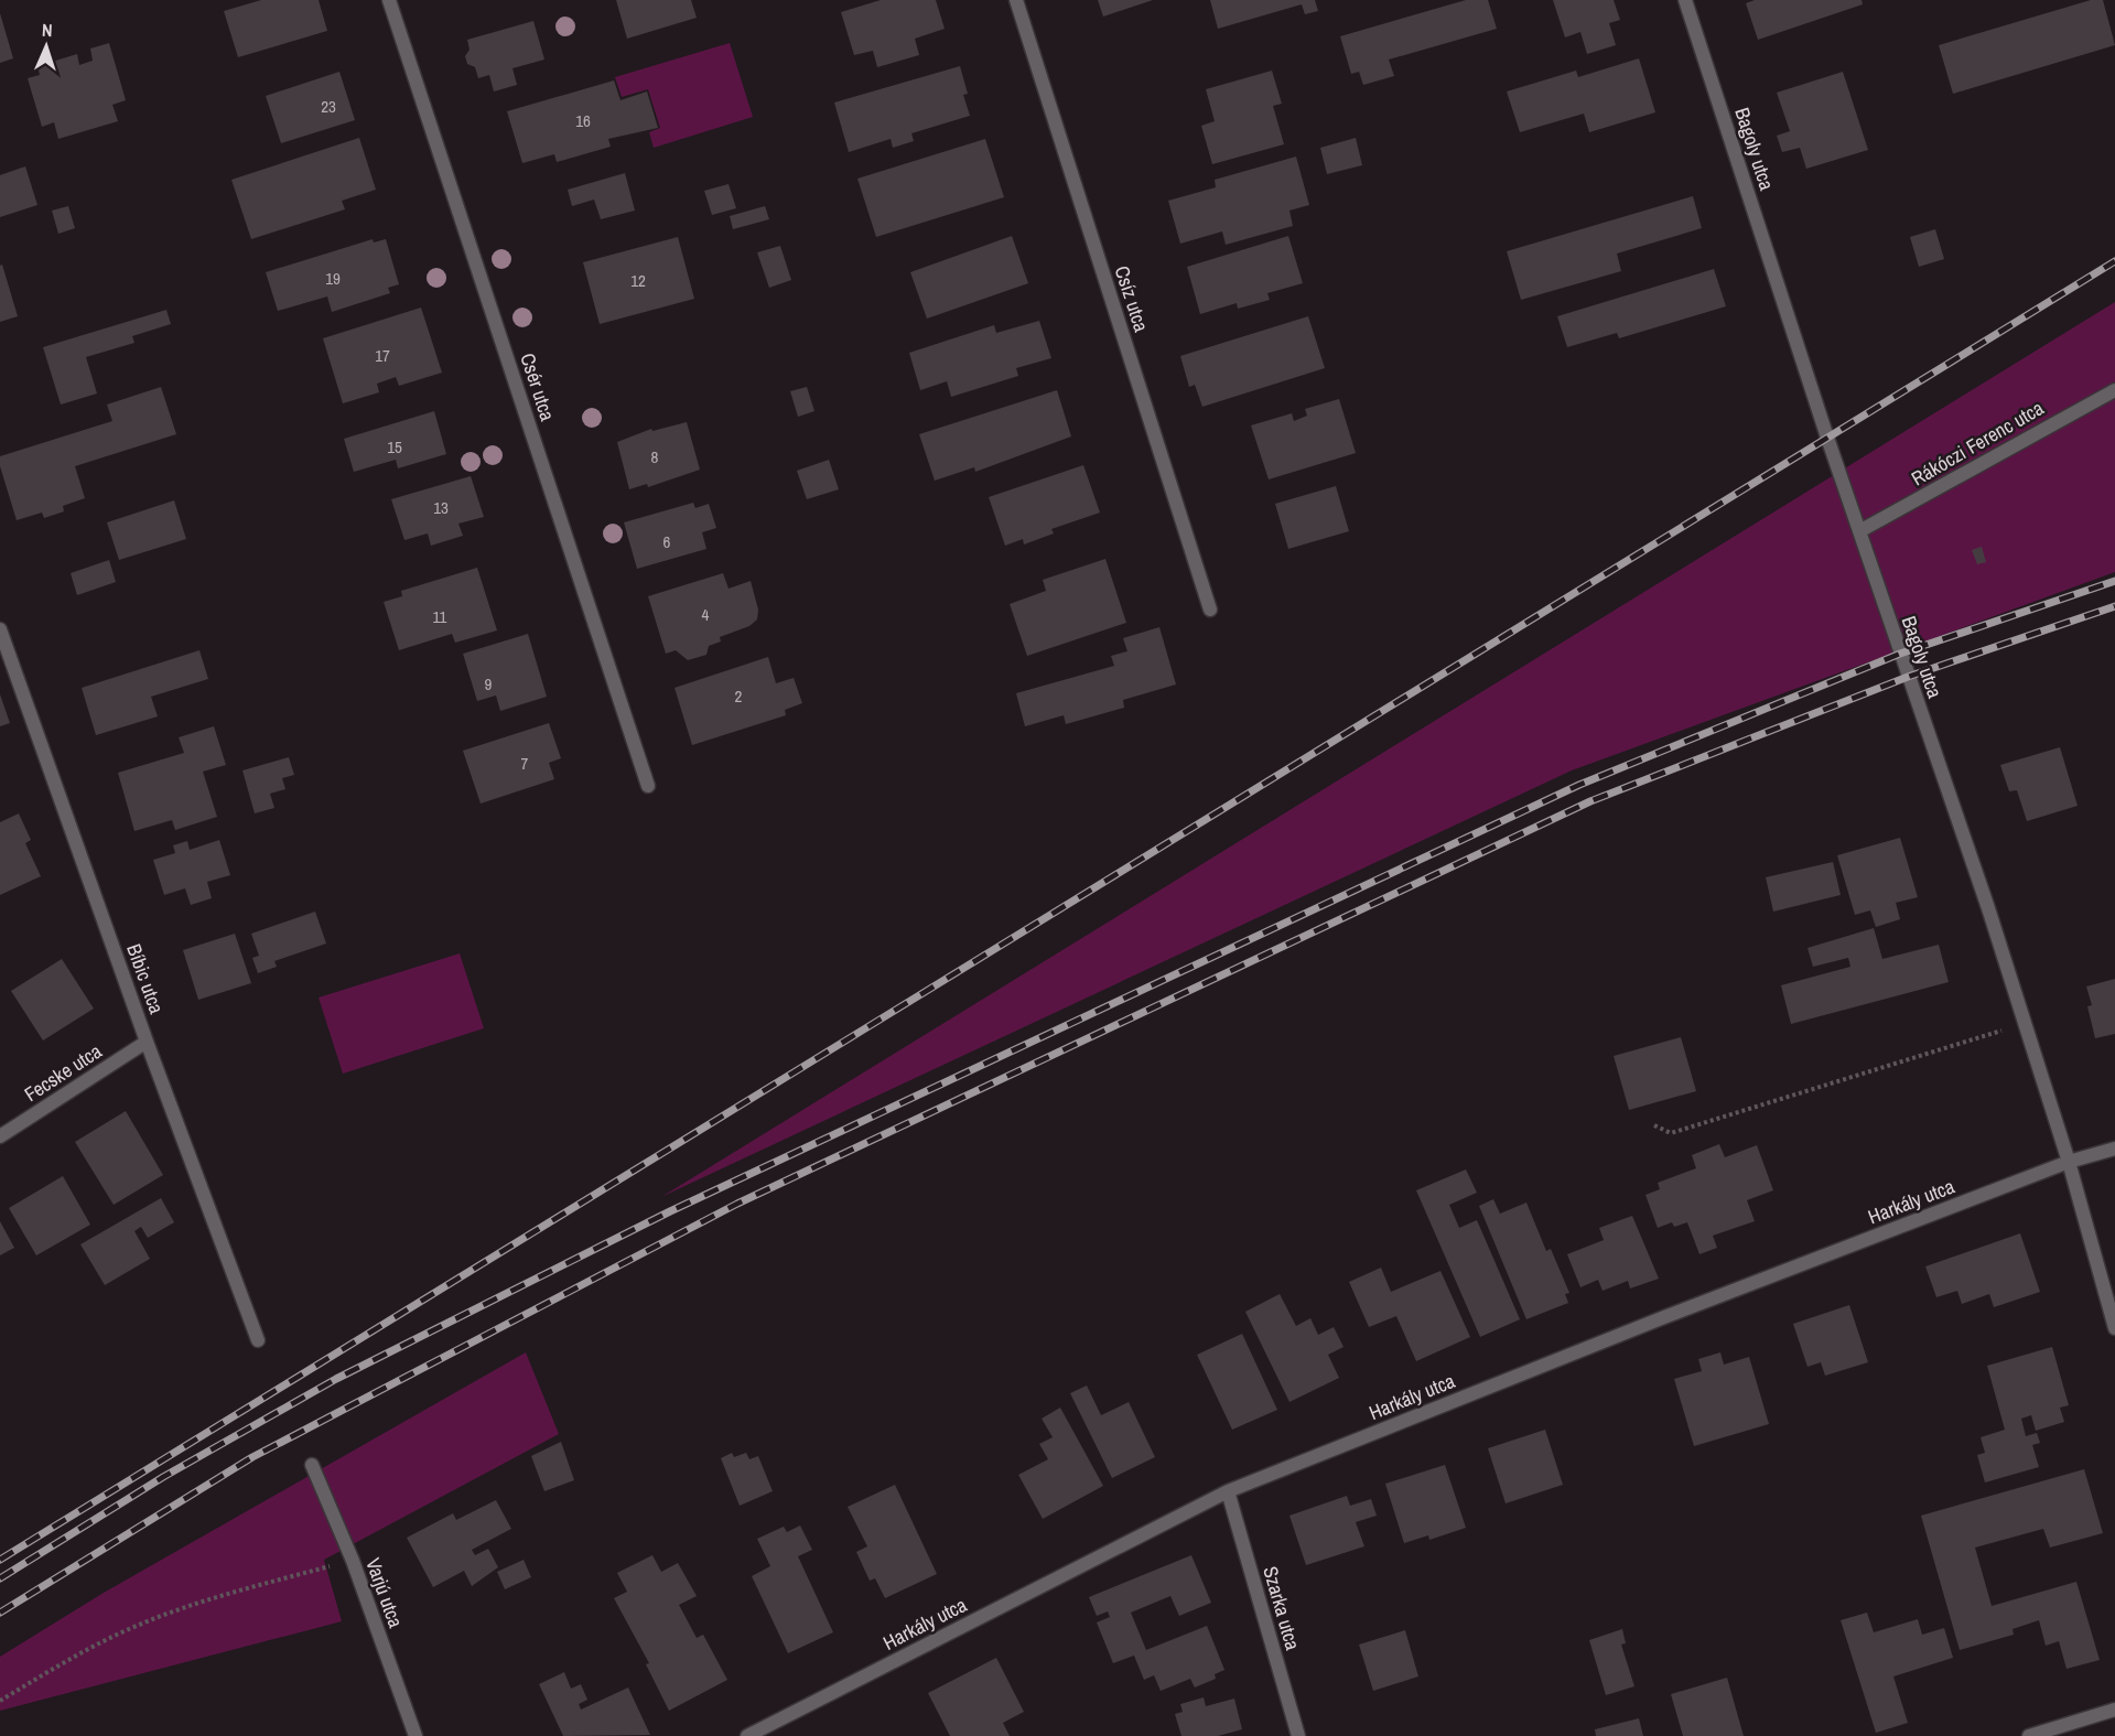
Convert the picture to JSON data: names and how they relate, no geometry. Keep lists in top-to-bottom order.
{
  "streets": {
    "street": [
      "Bagoly utca",
      "Csíz utca",
      "Csér utca",
      "Rákóczi Ferenc utca",
      "Bíbic utca",
      "Fecske utca",
      "Harkály utca",
      "Varjú utca",
      "Szarka utca"
    ]
  },
  "crossings": [
    ["Bagoly utca", "Rákóczi Ferenc utca"],
    ["Bagoly utca", "Harkály utca"],
    ["Bíbic utca", "Fecske utca"],
    ["Harkály utca", "Szarka utca"]
  ],
  "house_numbers": [
    "23",
    "16",
    "19",
    "12",
    "17",
    "15",
    "8",
    "13",
    "6",
    "4",
    "11",
    "9",
    "2",
    "7"
  ],
  "north": "top"
}
